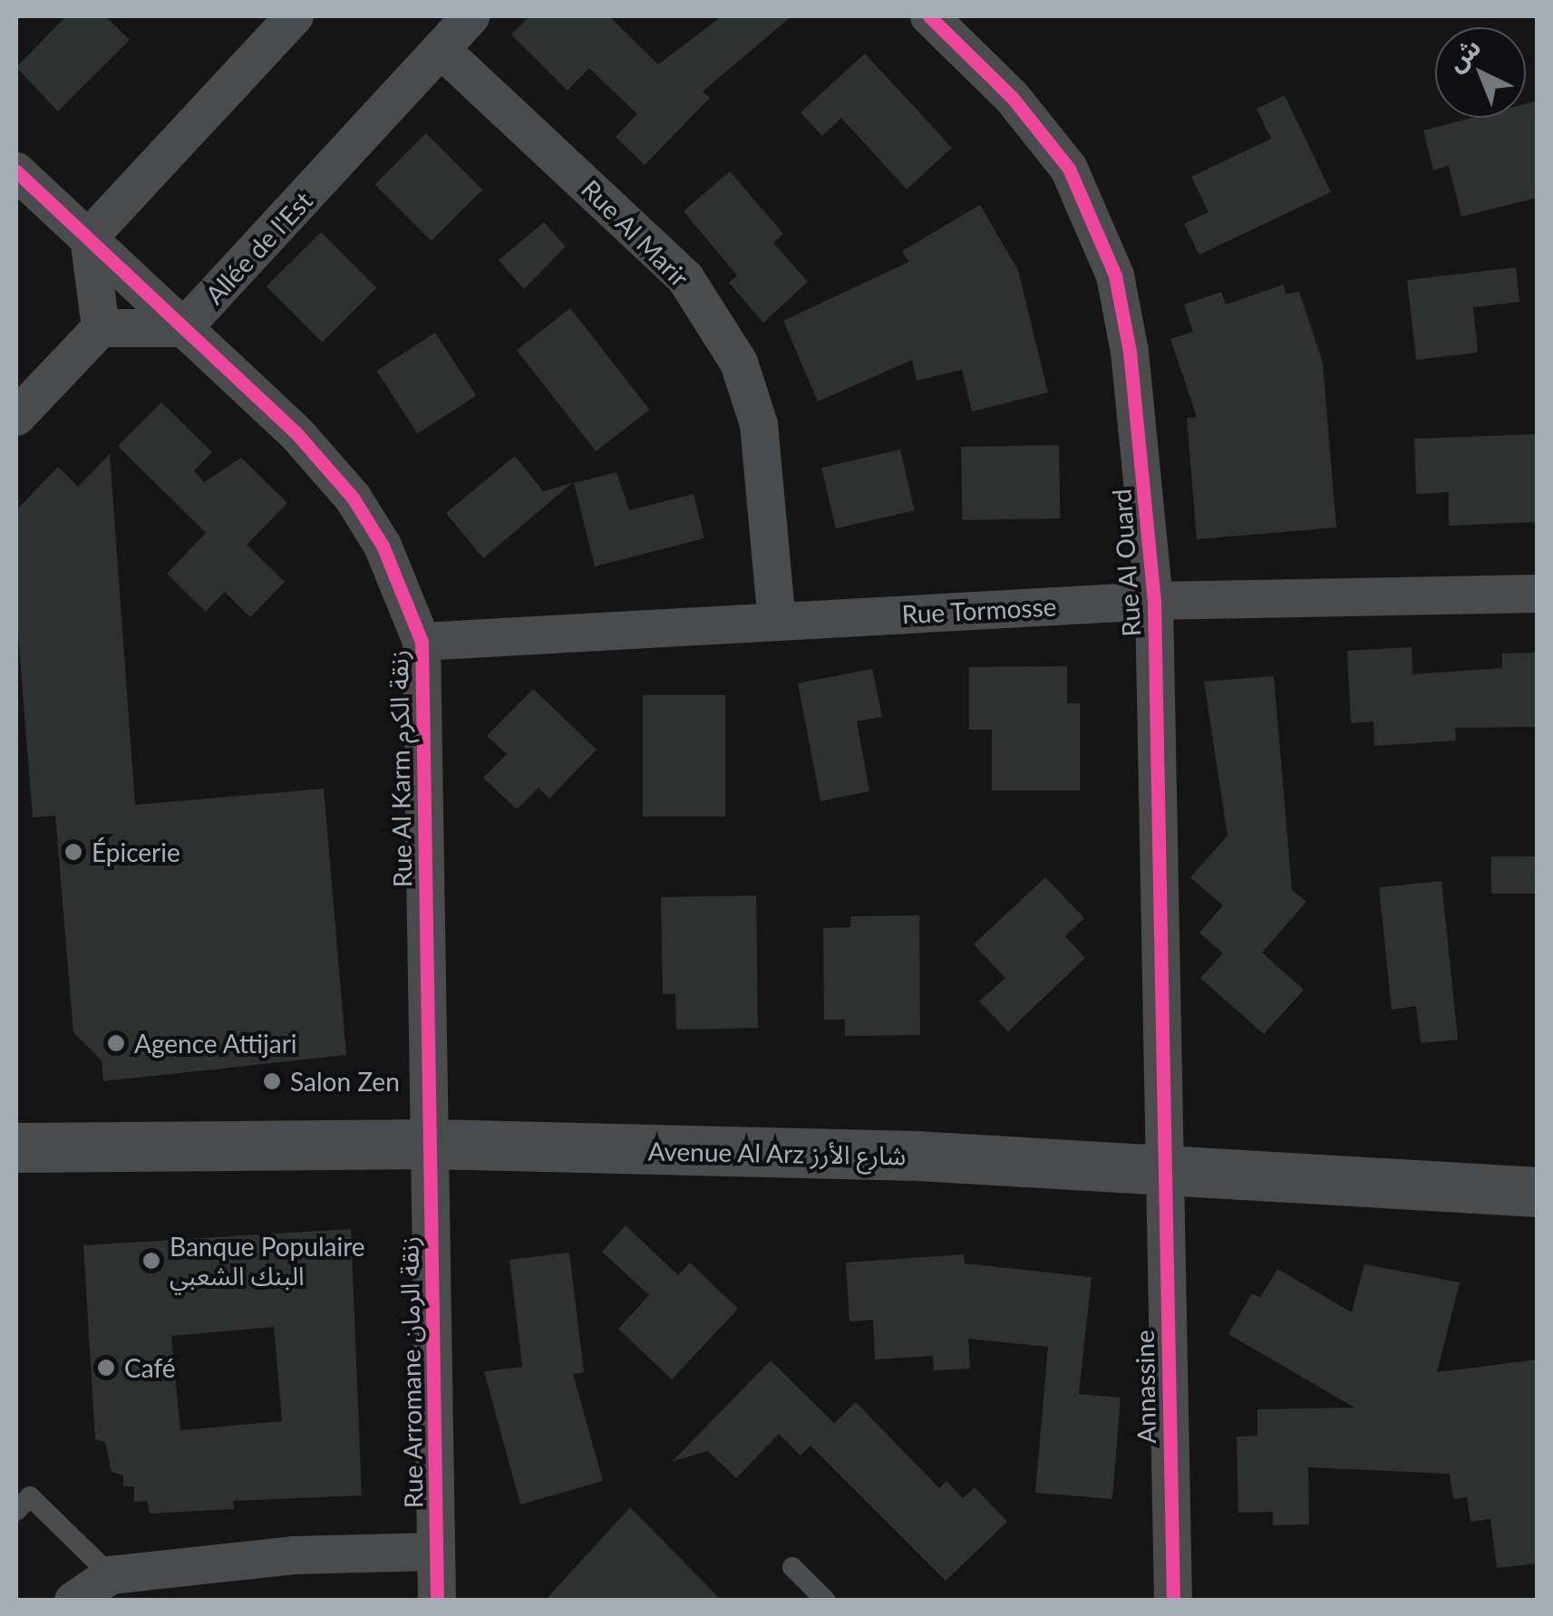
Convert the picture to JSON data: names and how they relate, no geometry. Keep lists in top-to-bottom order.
{
  "streets": {
    "street": [
      "Rue Al Marir",
      "Allée de l'Est",
      "Rue Al Ouard",
      "Rue Tormosse",
      "Rue Al Karm زنقة الكرم",
      "Avenue Al Arz شارع الأرز",
      "Rue Arromane زنقة الرمان",
      "Annassine"
    ]
  },
  "crossings": [
    ["Rue Al Marir", "Allée de l'Est"],
    ["Rue Al Marir", "Rue Tormosse"],
    ["Allée de l'Est", "Rue Al Karm زنقة الكرم"],
    ["Rue Al Ouard", "Rue Tormosse"],
    ["Rue Al Ouard", "Avenue Al Arz شارع الأرز"],
    ["Rue Al Ouard", "Annassine"],
    ["Rue Tormosse", "Rue Al Karm زنقة الكرم"],
    ["Rue Al Karm زنقة الكرم", "Avenue Al Arz شارع الأرز"],
    ["Rue Al Karm زنقة الكرم", "Rue Arromane زنقة الرمان"],
    ["Avenue Al Arz شارع الأرز", "Rue Arromane زنقة الرمان"],
    ["Avenue Al Arz شارع الأرز", "Annassine"]
  ],
  "places": [
    "Épicerie",
    "Agence Attijari",
    "Salon Zen",
    "Banque Populaire البنك الشعبي",
    "Café"
  ],
  "north": "top left"
}
